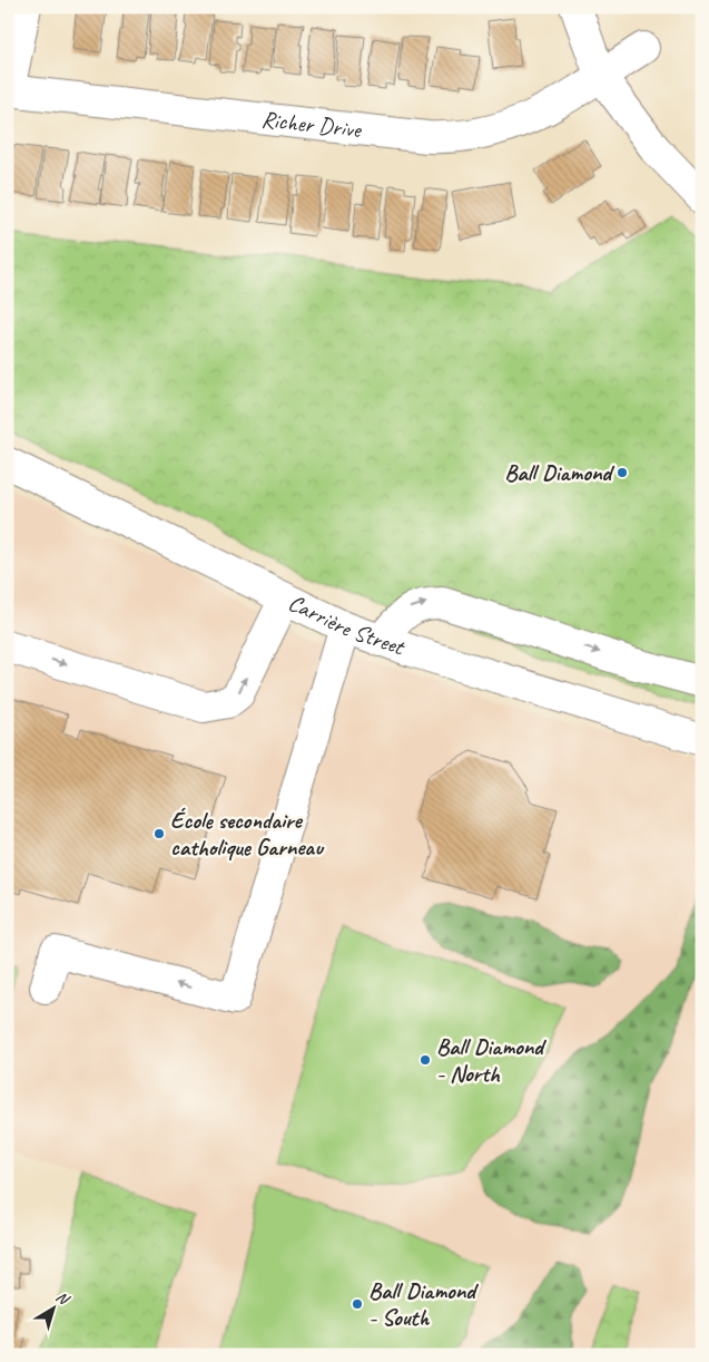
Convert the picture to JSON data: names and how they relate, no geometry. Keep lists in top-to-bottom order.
{
  "streets": {
    "street": ["Richer Drive", "Carrière Street"]
  },
  "places": [
    "Ball Diamond",
    "École secondaire catholique Garneau",
    "Ball Diamond - North",
    "Ball Diamond - South"
  ],
  "north": "top right"
}
